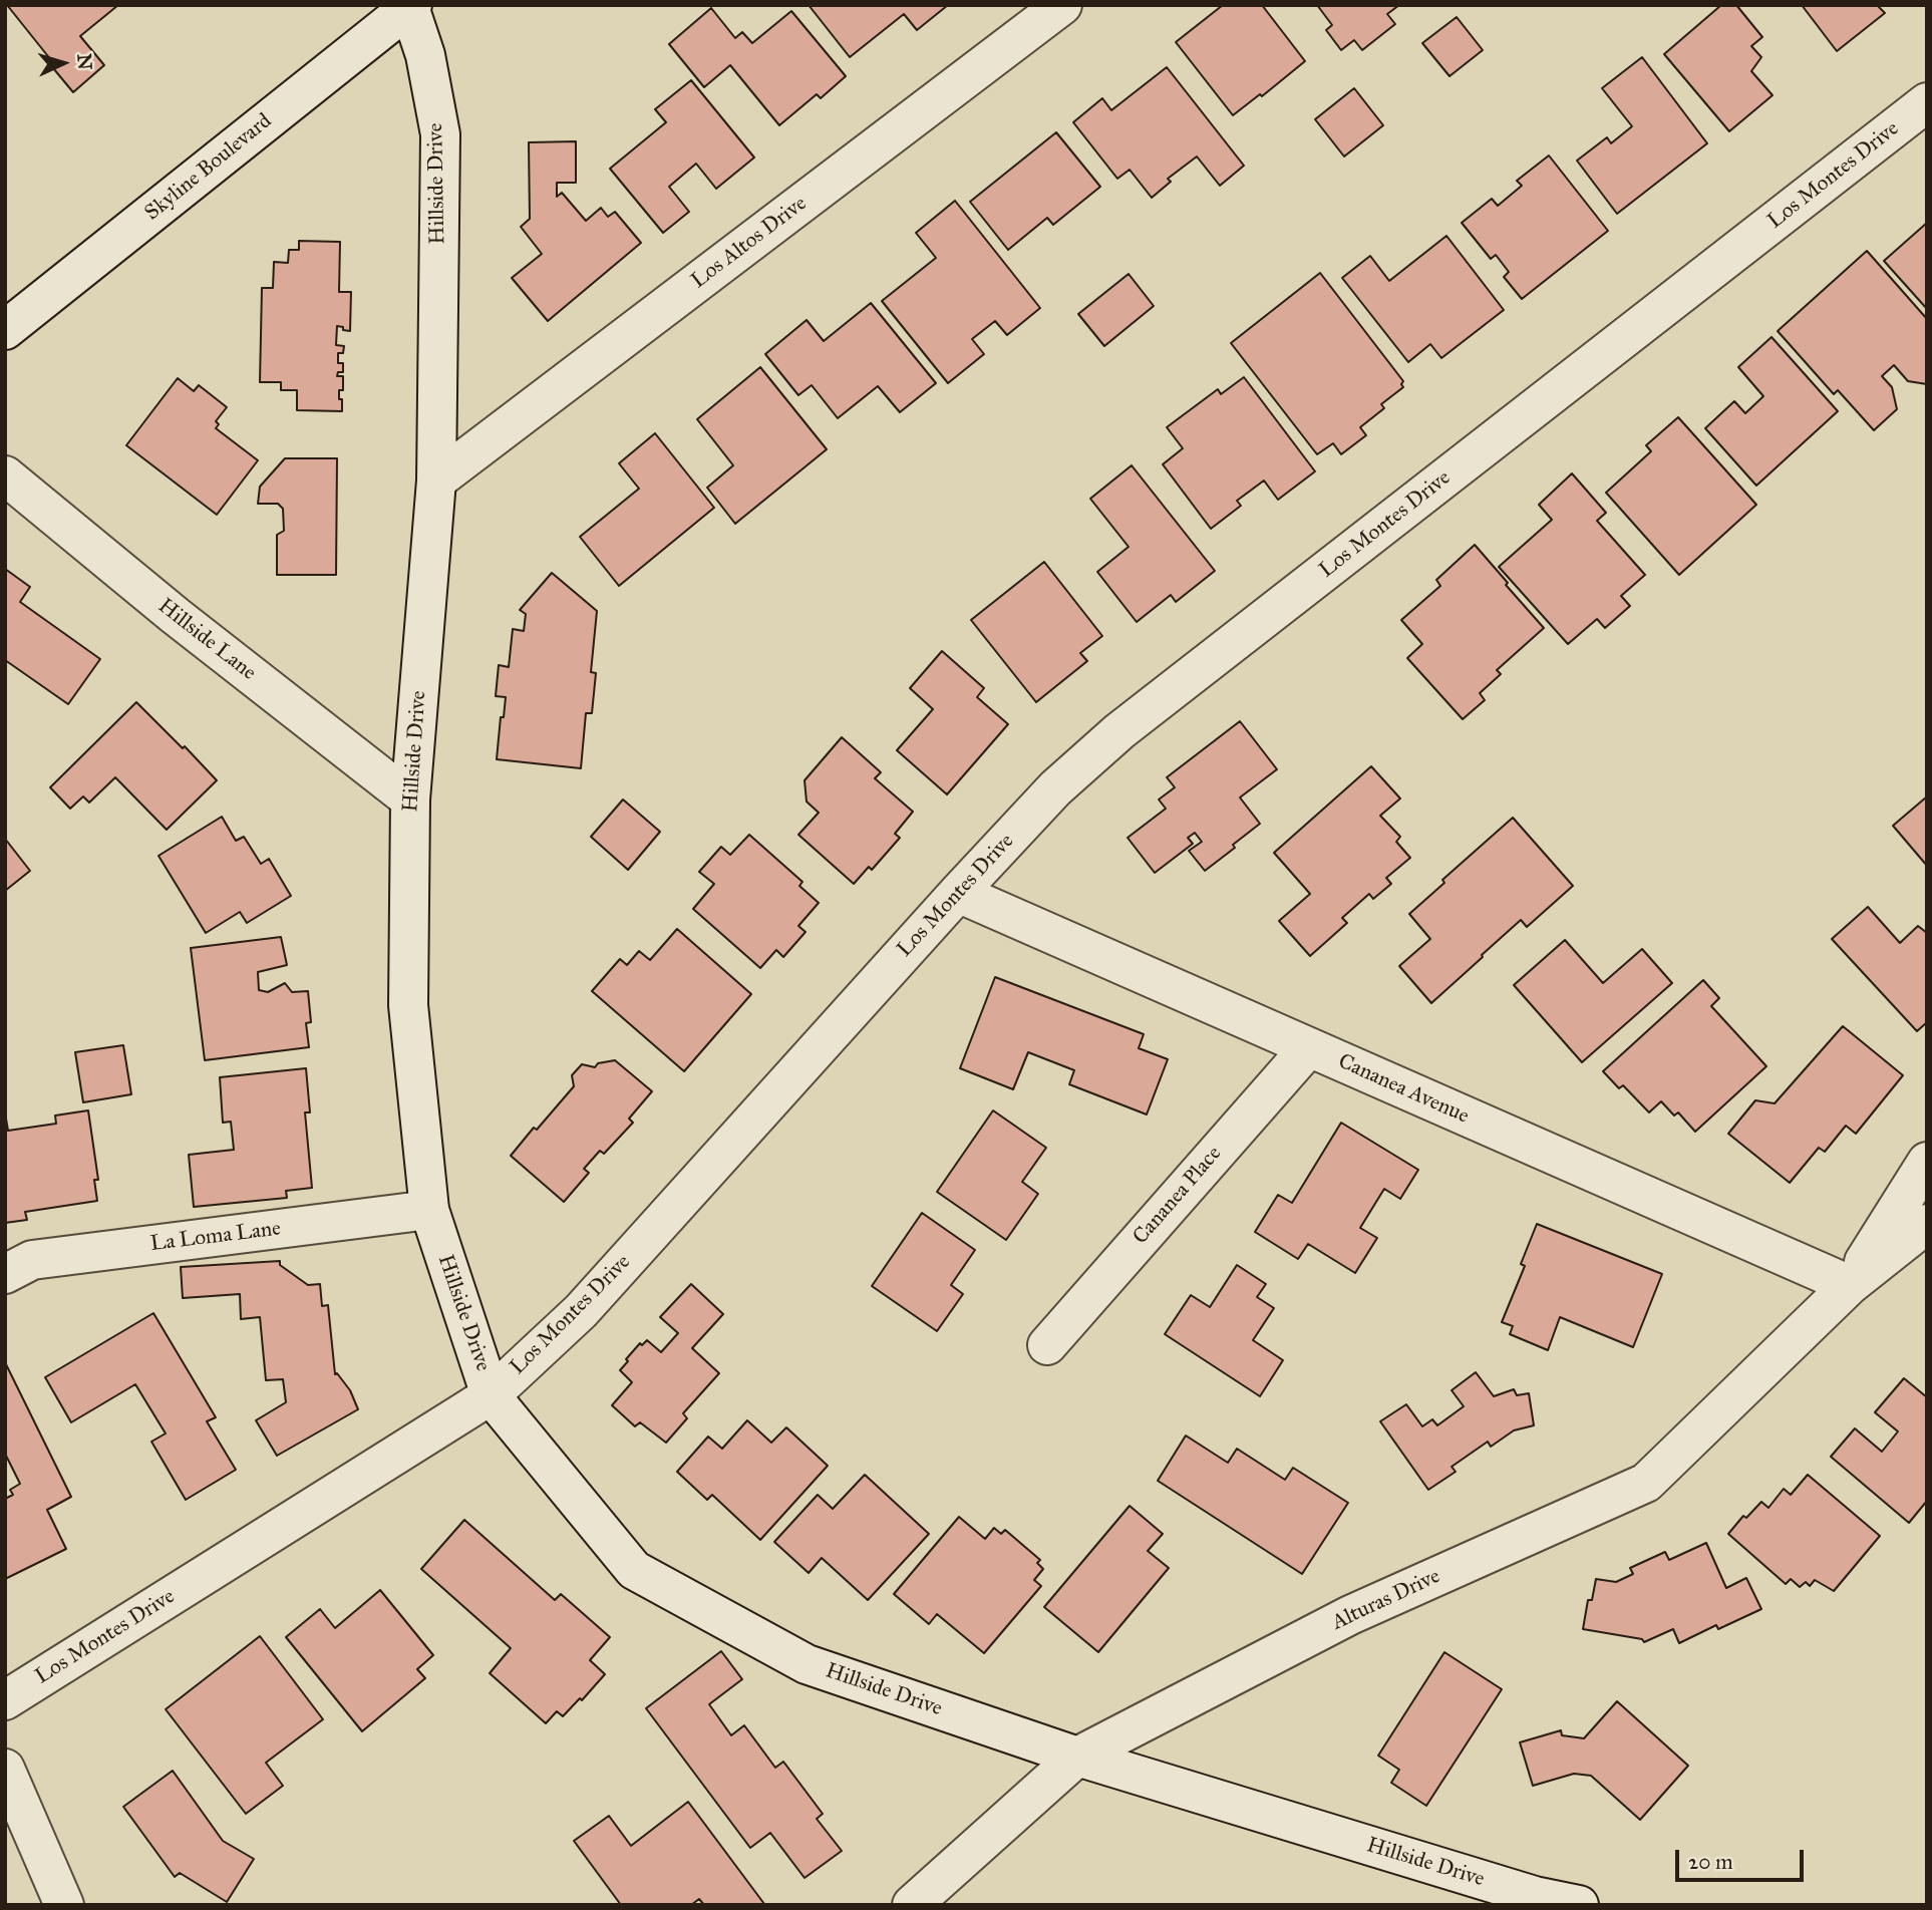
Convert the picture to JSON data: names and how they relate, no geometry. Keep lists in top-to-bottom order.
{
  "streets": {
    "street": [
      "Skyline Boulevard",
      "Los Montes Drive",
      "Hillside Drive",
      "Los Altos Drive",
      "Hillside Lane",
      "Cananea Avenue",
      "Cananea Place",
      "La Loma Lane",
      "Alturas Drive"
    ]
  },
  "crossings": [
    ["Skyline Boulevard", "Hillside Drive"],
    ["Los Montes Drive", "Hillside Drive"],
    ["Los Montes Drive", "Cananea Avenue"],
    ["Hillside Drive", "Los Altos Drive"],
    ["Hillside Drive", "Hillside Lane"],
    ["Hillside Drive", "La Loma Lane"],
    ["Hillside Drive", "Alturas Drive"],
    ["Cananea Avenue", "Cananea Place"],
    ["Cananea Avenue", "Alturas Drive"]
  ],
  "scale_bar": "20 m",
  "north": "right"
}
